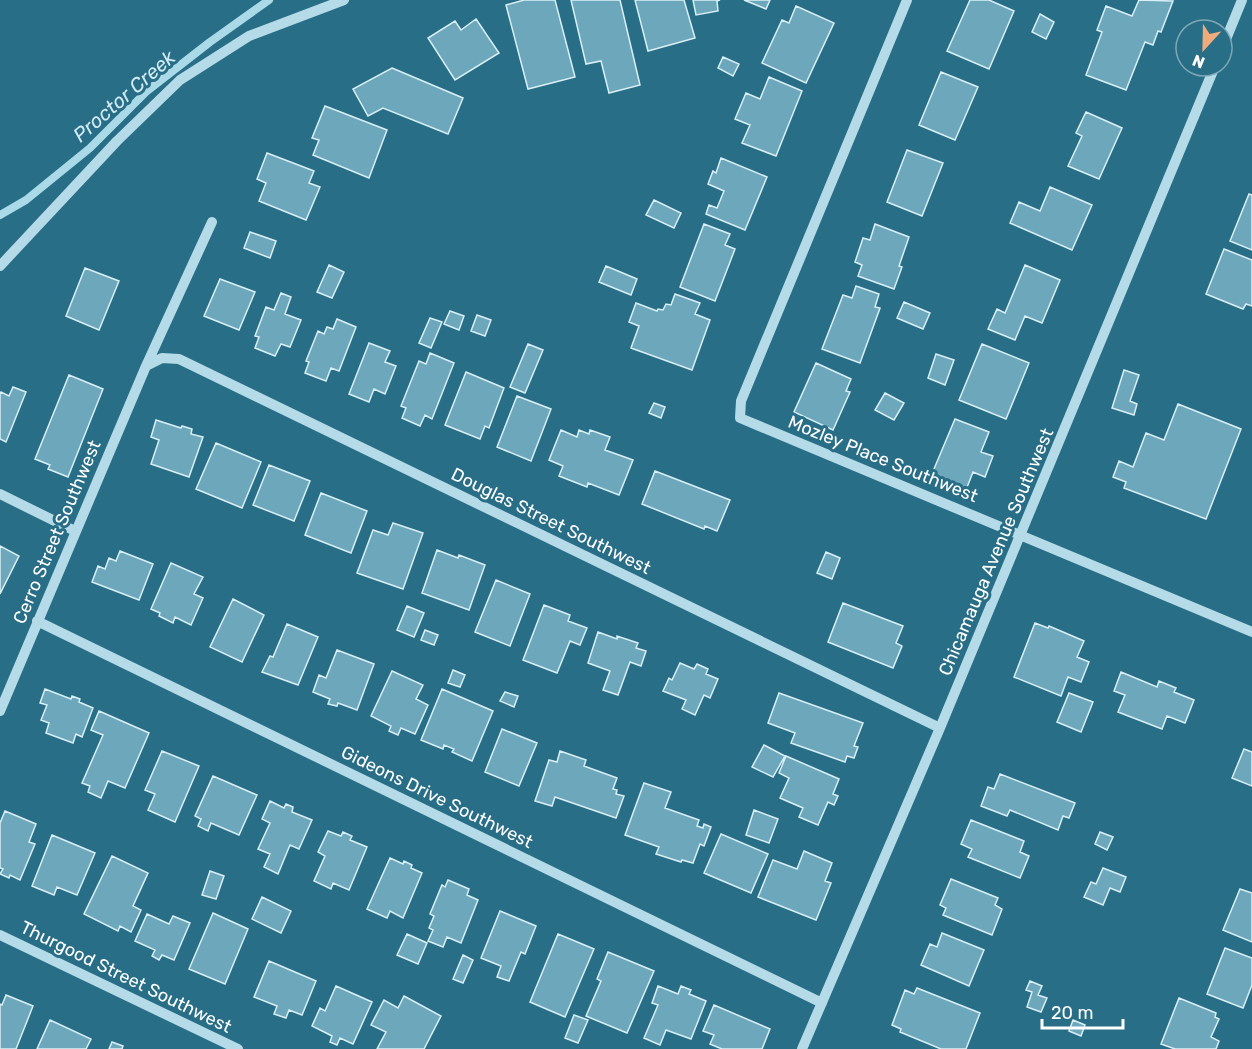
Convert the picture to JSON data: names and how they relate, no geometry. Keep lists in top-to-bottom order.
{
  "streets": {
    "street": [
      "Mozley Place Southwest",
      "Douglas Street Southwest",
      "Cerro Street Southwest",
      "Chicamauga Avenue Southwest",
      "Gideons Drive Southwest",
      "Thurgood Street Southwest"
    ]
  },
  "crossings": [
    ["Mozley Place Southwest", "Chicamauga Avenue Southwest"],
    ["Douglas Street Southwest", "Cerro Street Southwest"],
    ["Douglas Street Southwest", "Chicamauga Avenue Southwest"],
    ["Cerro Street Southwest", "Gideons Drive Southwest"],
    ["Chicamauga Avenue Southwest", "Gideons Drive Southwest"]
  ],
  "water": ["Proctor Creek"],
  "scale_bar": "20 m",
  "north": "bottom"
}
